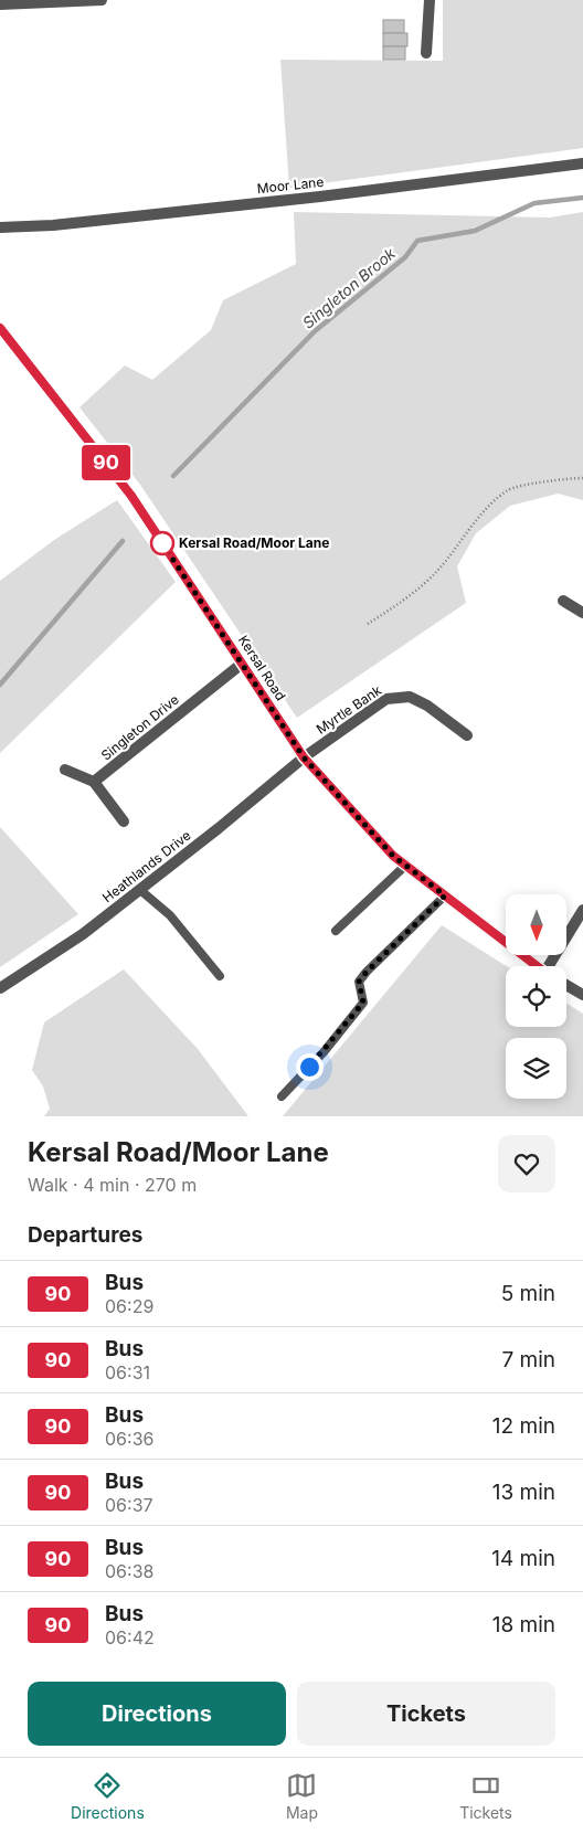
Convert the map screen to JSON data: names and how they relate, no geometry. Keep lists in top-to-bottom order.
{
  "streets": {
    "street": [
      "Moor Lane",
      "Kersal Road",
      "Myrtle Bank",
      "Singleton Drive",
      "Heathlands Drive"
    ]
  },
  "crossings": [
    ["Kersal Road", "Myrtle Bank"],
    ["Kersal Road", "Singleton Drive"],
    ["Kersal Road", "Heathlands Drive"],
    ["Myrtle Bank", "Heathlands Drive"]
  ],
  "water": ["Singleton Brook"],
  "places": ["Kersal Road/Moor Lane"],
  "lines": ["bus line 90"],
  "north": "bottom",
  "page": {
    "on_map": "90",
    "heading": [
      ["Kersal Road/Moor Lane", "Walk · 4 min · 270 m"],
      "Departures"
    ],
    "list": [
      {
        "mark": "90",
        "name": "Bus",
        "note": "06:29",
        "value": "5 min"
      },
      {
        "mark": "90",
        "name": "Bus",
        "note": "06:31",
        "value": "7 min"
      },
      {
        "mark": "90",
        "name": "Bus",
        "note": "06:36",
        "value": "12 min"
      },
      {
        "mark": "90",
        "name": "Bus",
        "note": "06:37",
        "value": "13 min"
      },
      {
        "mark": "90",
        "name": "Bus",
        "note": "06:38",
        "value": "14 min"
      },
      {
        "mark": "90",
        "name": "Bus",
        "note": "06:42",
        "value": "18 min"
      }
    ],
    "buttons": ["Directions", "Tickets"],
    "tabs": ["Directions", "Map", "Tickets"]
  }
}
